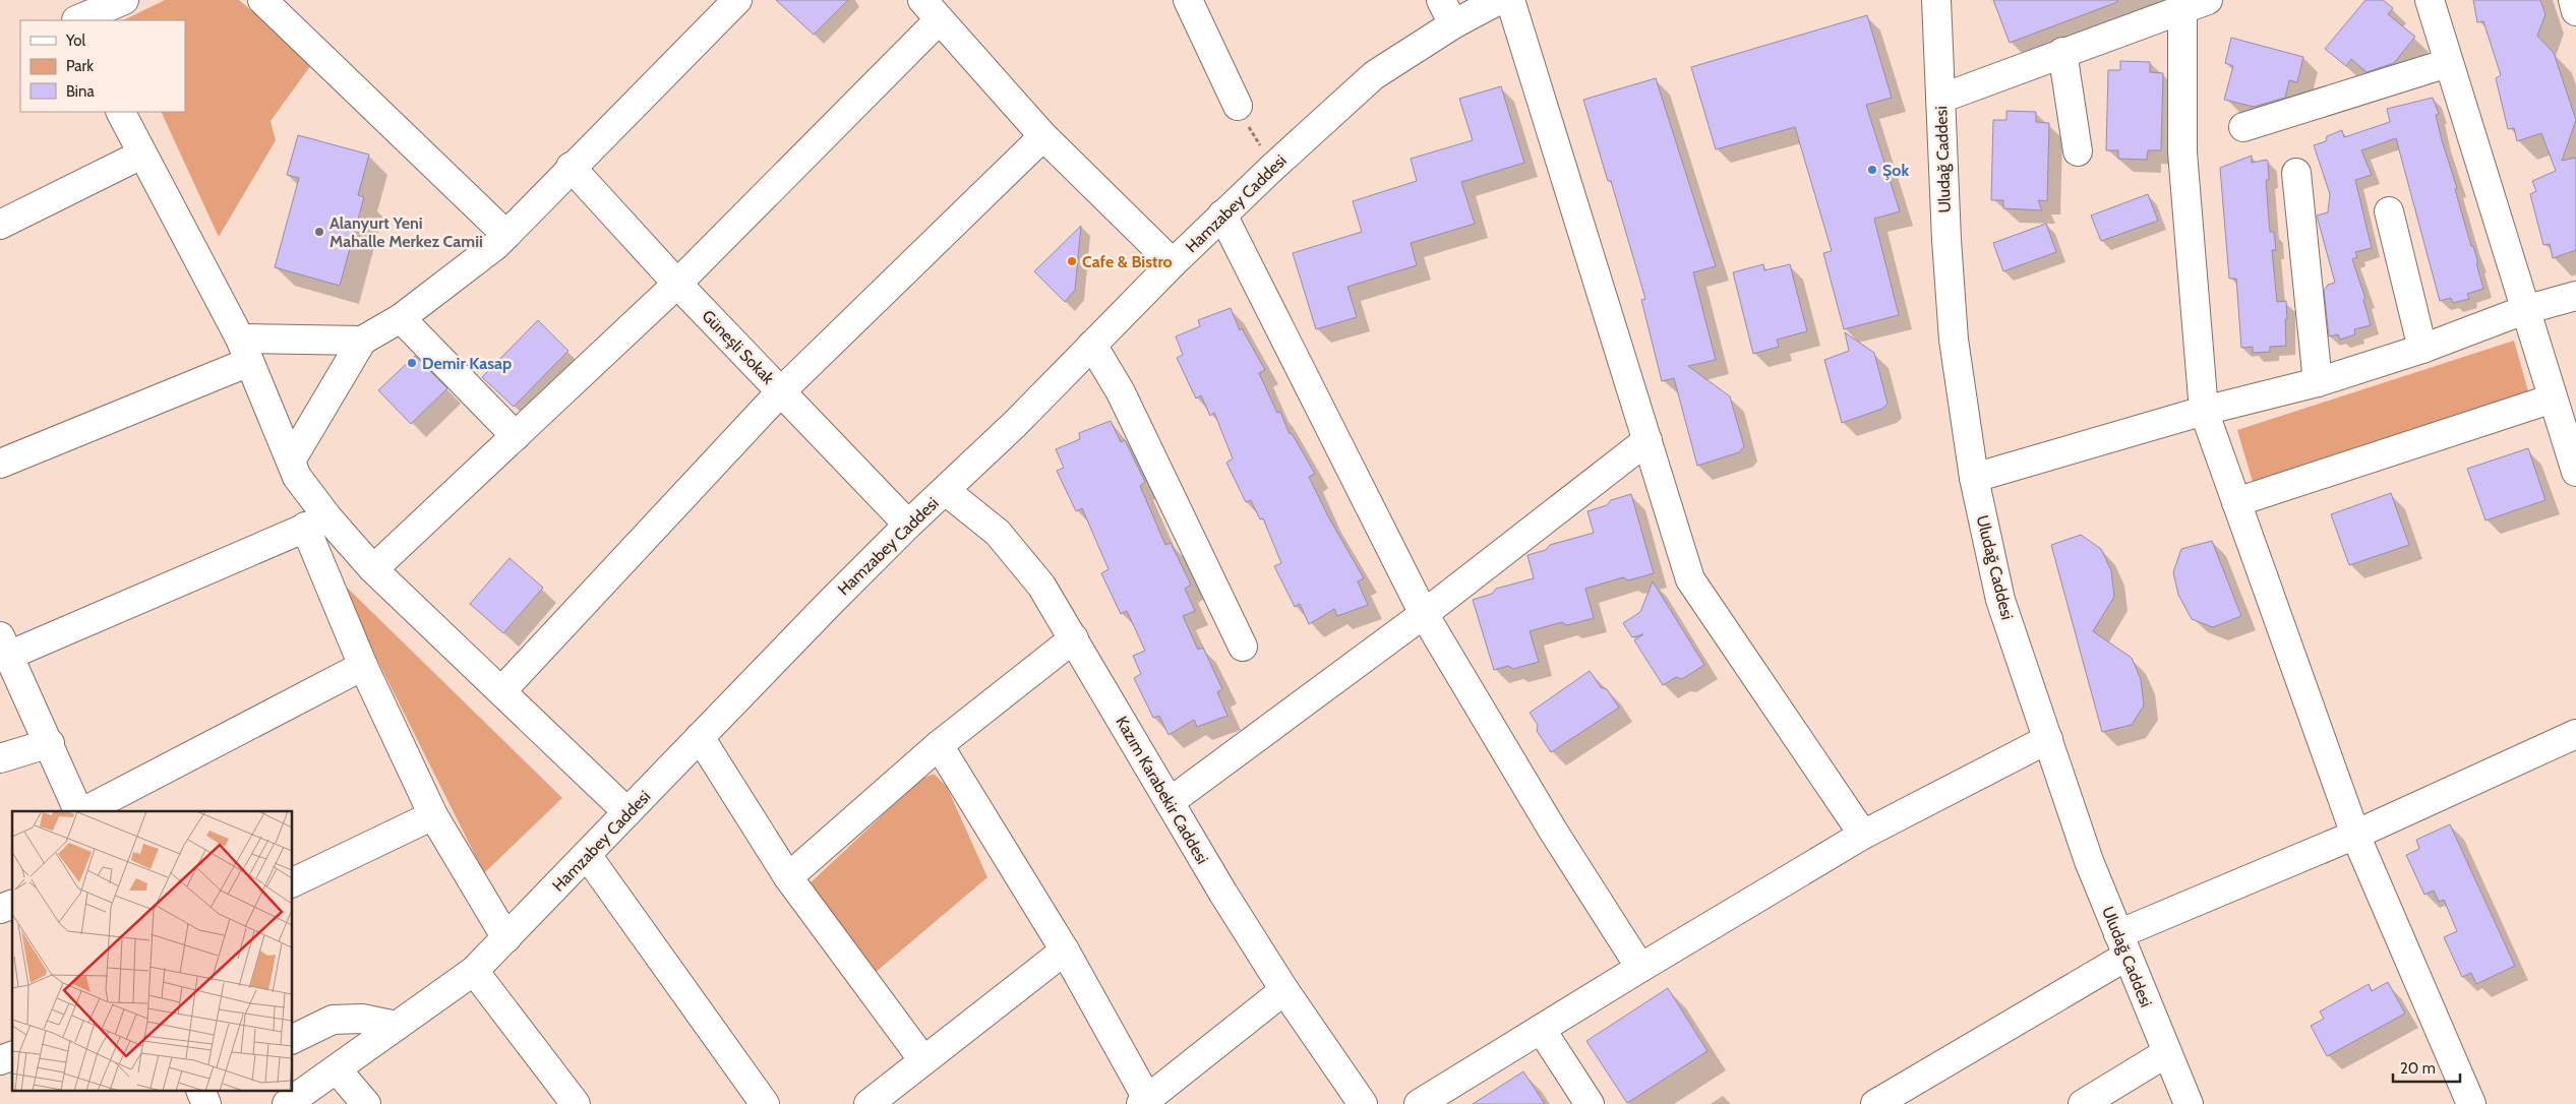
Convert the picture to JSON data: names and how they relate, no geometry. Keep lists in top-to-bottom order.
{
  "streets": {
    "street": [
      "Uludağ Caddesi",
      "Hamzabey Caddesi",
      "Güneşli Sokak",
      "Kazım Karabekir Caddesi"
    ]
  },
  "crossings": [
    ["Hamzabey Caddesi", "Güneşli Sokak"],
    ["Hamzabey Caddesi", "Kazım Karabekir Caddesi"]
  ],
  "places": [
    "Şok",
    "Alanyurt Yeni Mahalle Merkez Camii",
    "Cafe & Bistro",
    "Demir Kasap"
  ],
  "legend": ["Yol", "Park", "Bina"],
  "scale_bar": "20 m"
}
